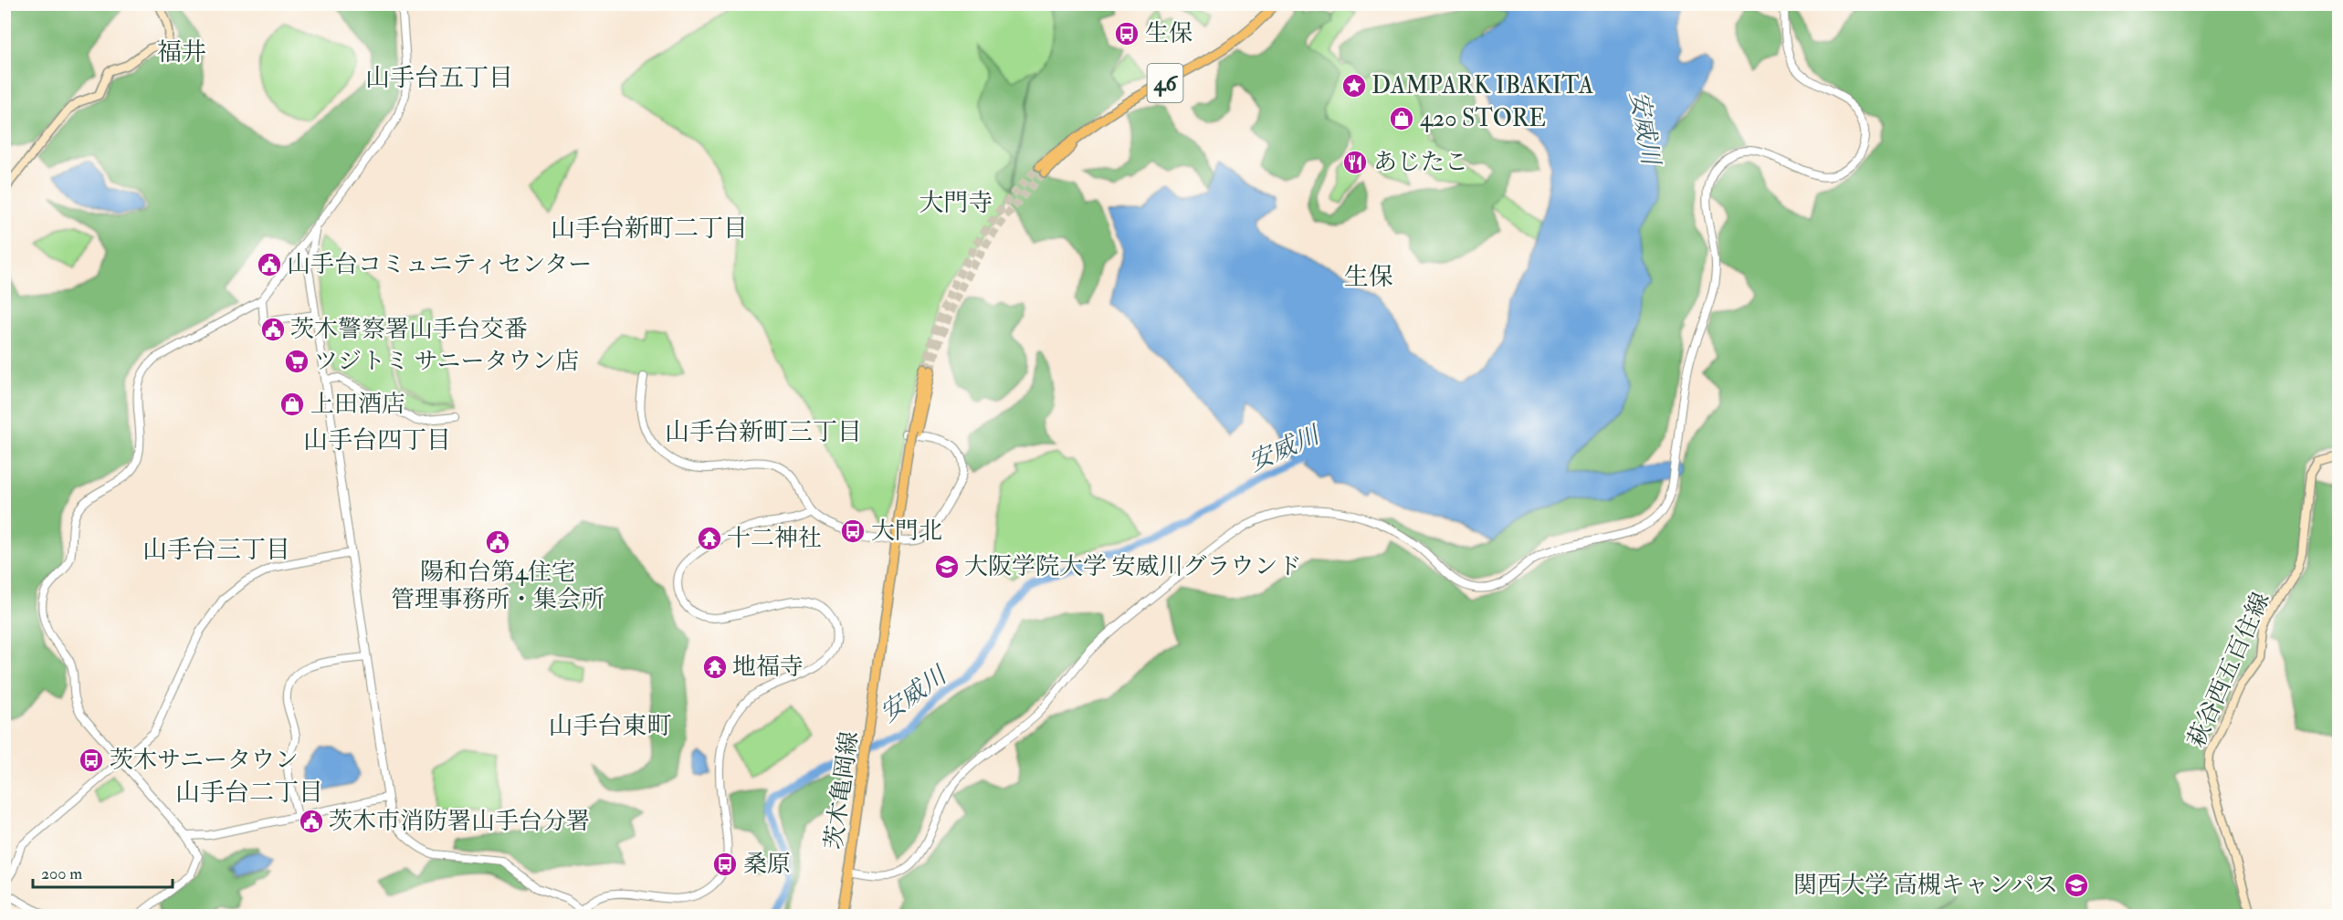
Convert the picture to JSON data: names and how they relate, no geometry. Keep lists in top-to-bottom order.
{
  "streets": {
    "main road": ["46", "萩谷西五百住線", "茨木亀岡線"]
  },
  "districts": [
    "福井",
    "山手台五丁目",
    "大門寺",
    "山手台新町二丁目",
    "生保",
    "山手台新町三丁目",
    "山手台四丁目",
    "山手台三丁目",
    "山手台東町",
    "山手台二丁目"
  ],
  "water": ["安威川"],
  "places": {
    "bus stop": [
      "生保",
      "大門北",
      "茨木サニータウン",
      "桑原"
    ],
    "place": ["DAMPARK IBAKITA"],
    "shop": ["420 STORE", "上田酒店"],
    "restaurant": ["あじたこ"],
    "public building": [
      "山手台コミュニティセンター",
      "茨木警察署山手台交番",
      "陽和台第4住宅 管理事務所・集会所",
      "茨木市消防署山手台分署"
    ],
    "supermarket": ["ツジトミ サニータウン店"],
    "temple": ["十二神社", "地福寺"],
    "school or university": ["大阪学院大学 安威川グラウンド", "関西大学 高槻キャンパス"]
  },
  "scale_bar": "200 m"
}
